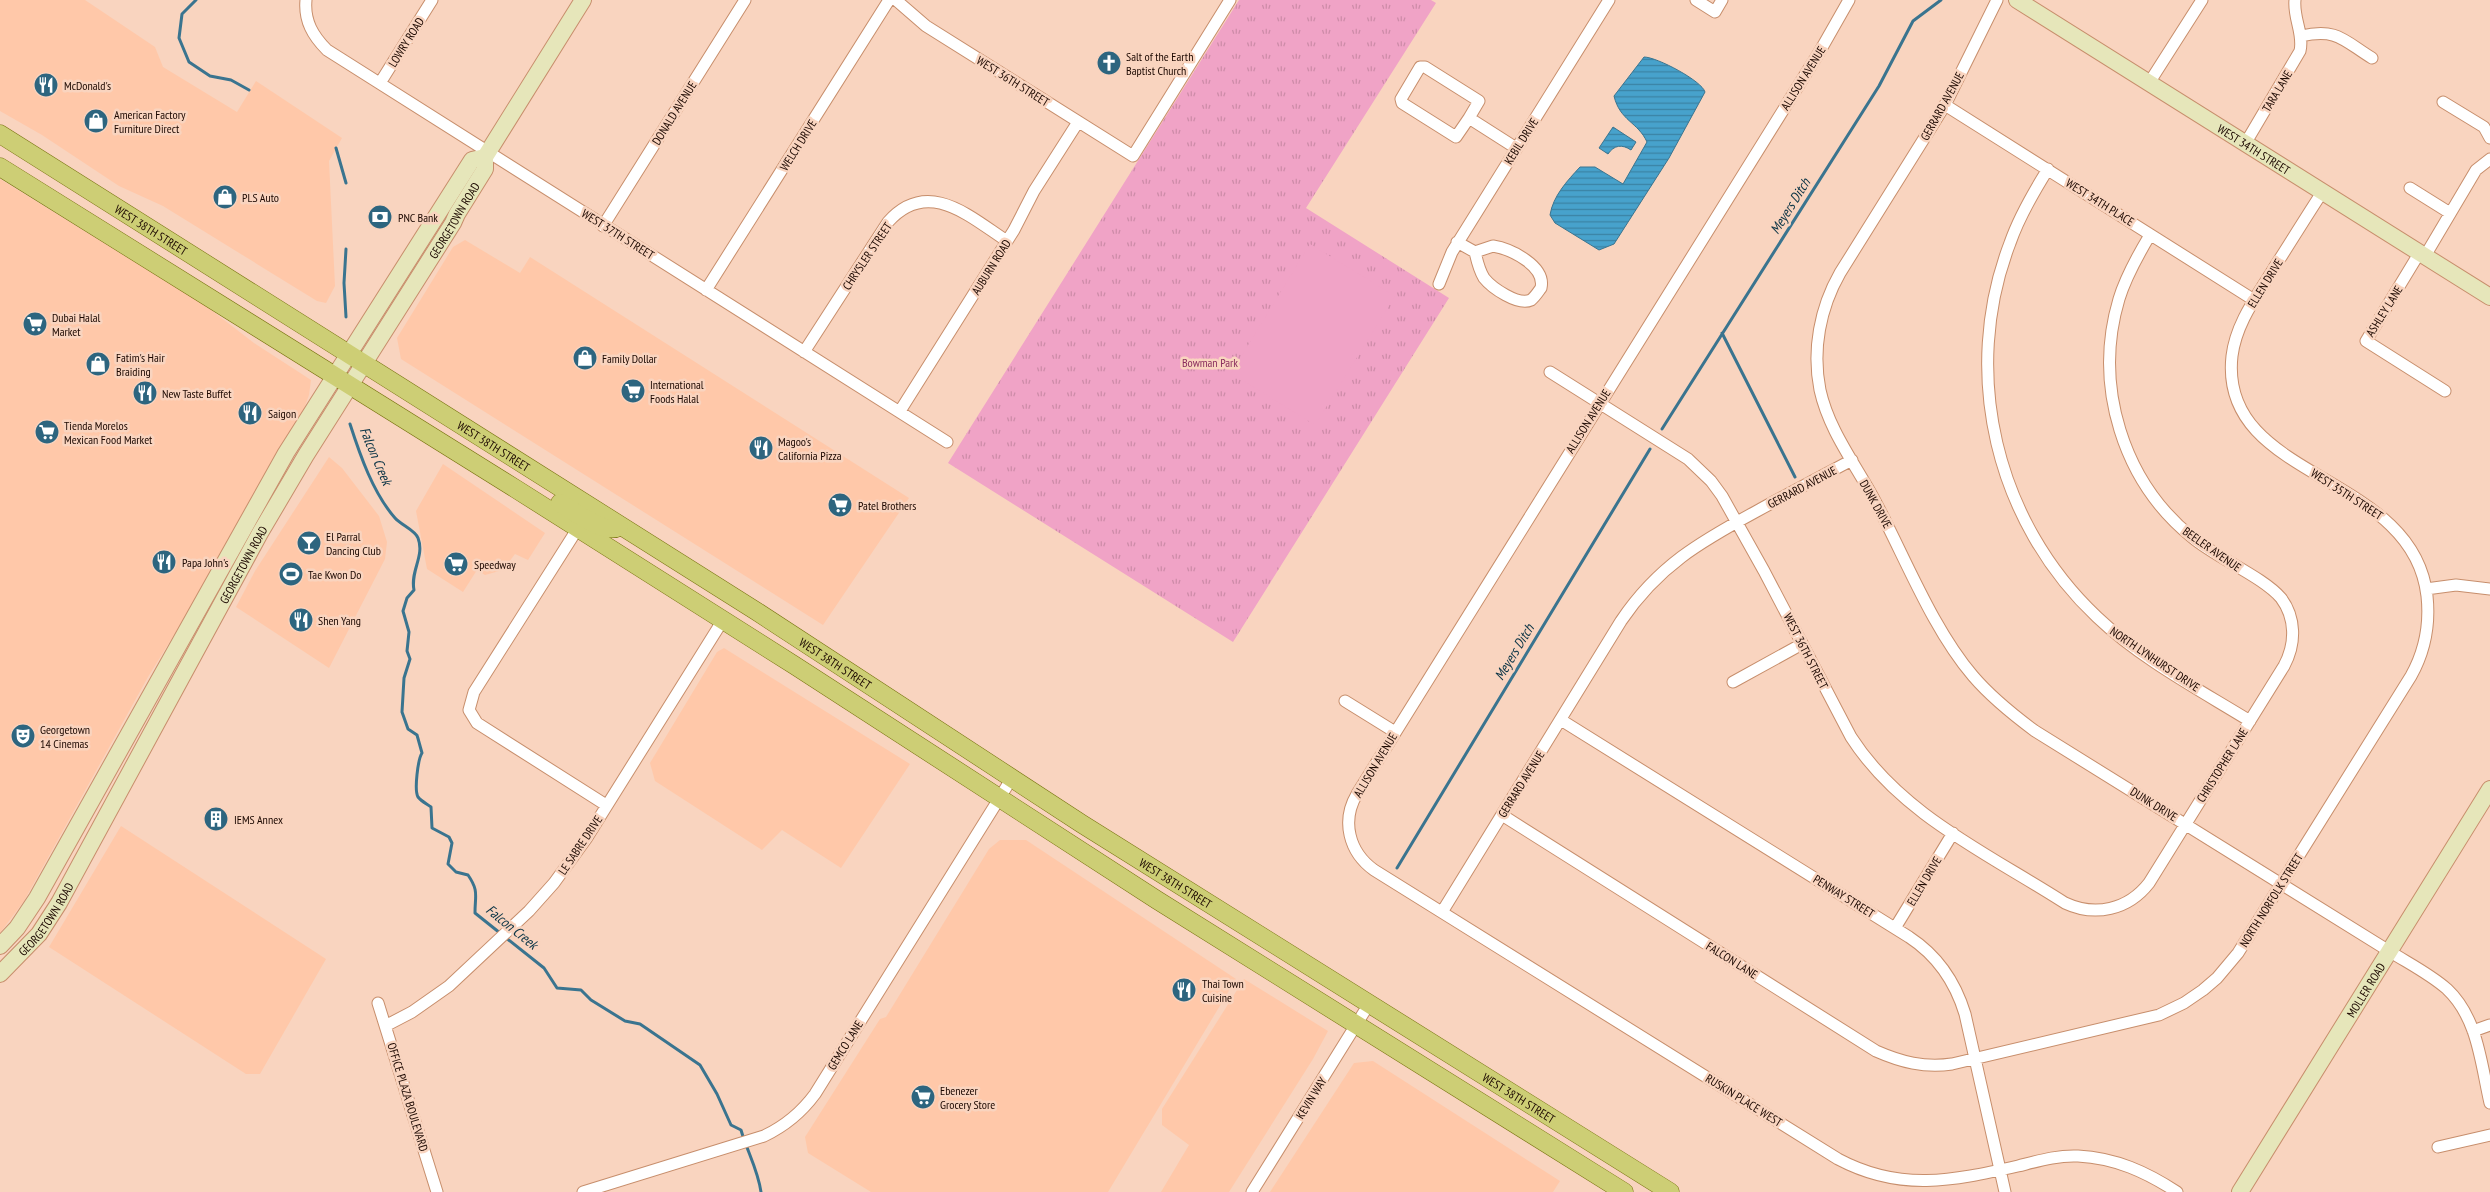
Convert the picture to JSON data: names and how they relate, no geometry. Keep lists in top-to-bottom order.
{
  "streets": {
    "main road": [
      "WEST 34TH STREET",
      "GEORGETOWN ROAD",
      "WEST 38TH STREET",
      "MOLLER ROAD"
    ],
    "street": [
      "LOWRY ROAD",
      "ALLISON AVENUE",
      "WEST 36TH STREET",
      "TARA LANE",
      "GERRARD AVENUE",
      "DONALD AVENUE",
      "KEBIL DRIVE",
      "WELCH DRIVE",
      "WEST 34TH PLACE",
      "WEST 37TH STREET",
      "CHRYSLER STREET",
      "AUBURN ROAD",
      "ELLEN DRIVE",
      "ASHLEY LANE",
      "WEST 35TH STREET",
      "DUNK DRIVE",
      "BEELER AVENUE",
      "NORTH LYNHURST DRIVE",
      "CHRISTOPHER LANE",
      "LE SABRE DRIVE",
      "PENWAY STREET",
      "NORTH NORFOLK STREET",
      "FALCON LANE",
      "GEMCO LANE",
      "OFFICE PLAZA BOULEVARD",
      "KEVIN WAY",
      "RUSKIN PLACE WEST"
    ]
  },
  "crossings": [
    ["LOWRY ROAD", "WEST 37TH STREET"],
    ["ALLISON AVENUE", "WEST 36TH STREET"],
    ["ALLISON AVENUE", "RUSKIN PLACE WEST"],
    ["WEST 36TH STREET", "GERRARD AVENUE"],
    ["WEST 36TH STREET", "AUBURN ROAD"],
    ["WEST 36TH STREET", "ELLEN DRIVE"],
    ["WEST 36TH STREET", "CHRISTOPHER LANE"],
    ["TARA LANE", "WEST 34TH STREET"],
    ["GERRARD AVENUE", "WEST 34TH PLACE"],
    ["GERRARD AVENUE", "DUNK DRIVE"],
    ["GERRARD AVENUE", "PENWAY STREET"],
    ["GERRARD AVENUE", "FALCON LANE"],
    ["GERRARD AVENUE", "RUSKIN PLACE WEST"],
    ["DONALD AVENUE", "WEST 37TH STREET"],
    ["WELCH DRIVE", "WEST 37TH STREET"],
    ["WEST 34TH STREET", "ELLEN DRIVE"],
    ["WEST 34TH STREET", "ASHLEY LANE"],
    ["WEST 34TH PLACE", "ELLEN DRIVE"],
    ["WEST 34TH PLACE", "BEELER AVENUE"],
    ["WEST 34TH PLACE", "NORTH LYNHURST DRIVE"],
    ["GEORGETOWN ROAD", "WEST 38TH STREET"],
    ["GEORGETOWN ROAD", "WEST 37TH STREET"],
    ["WEST 38TH STREET", "LE SABRE DRIVE"],
    ["WEST 38TH STREET", "GEMCO LANE"],
    ["WEST 38TH STREET", "KEVIN WAY"],
    ["WEST 37TH STREET", "CHRYSLER STREET"],
    ["WEST 37TH STREET", "AUBURN ROAD"],
    ["CHRYSLER STREET", "AUBURN ROAD"],
    ["ELLEN DRIVE", "WEST 35TH STREET"],
    ["ELLEN DRIVE", "PENWAY STREET"],
    ["WEST 35TH STREET", "NORTH NORFOLK STREET"],
    ["DUNK DRIVE", "CHRISTOPHER LANE"],
    ["DUNK DRIVE", "NORTH NORFOLK STREET"],
    ["DUNK DRIVE", "MOLLER ROAD"],
    ["BEELER AVENUE", "CHRISTOPHER LANE"],
    ["NORTH LYNHURST DRIVE", "CHRISTOPHER LANE"],
    ["LE SABRE DRIVE", "OFFICE PLAZA BOULEVARD"],
    ["PENWAY STREET", "NORTH NORFOLK STREET"],
    ["PENWAY STREET", "FALCON LANE"],
    ["PENWAY STREET", "RUSKIN PLACE WEST"],
    ["NORTH NORFOLK STREET", "FALCON LANE"]
  ],
  "water": ["Meyers Ditch", "Falcon Creek"],
  "parks": ["Bowman Park"],
  "places": {
    "church": ["Salt of the Earth Baptist Church"],
    "restaurant": [
      "McDonald's",
      "New Taste Buffet",
      "Saigon",
      "Magoo's California Pizza",
      "Papa John's",
      "Shen Yang",
      "Thai Town Cuisine"
    ],
    "shop": [
      "American Factory Furniture Direct",
      "PLS Auto",
      "Family Dollar",
      "Fatim's Hair Braiding"
    ],
    "bank": ["PNC Bank"],
    "supermarket": [
      "Dubai Halal Market",
      "International Foods Halal",
      "Tienda Morelos Mexican Food Market",
      "Patel Brothers",
      "Speedway",
      "Ebenezer Grocery Store"
    ],
    "bar": ["El Parral Dancing Club"],
    "sports": ["Tae Kwon Do"],
    "theatre": ["Georgetown 14 Cinemas"],
    "building": ["IEMS Annex"]
  }
}
